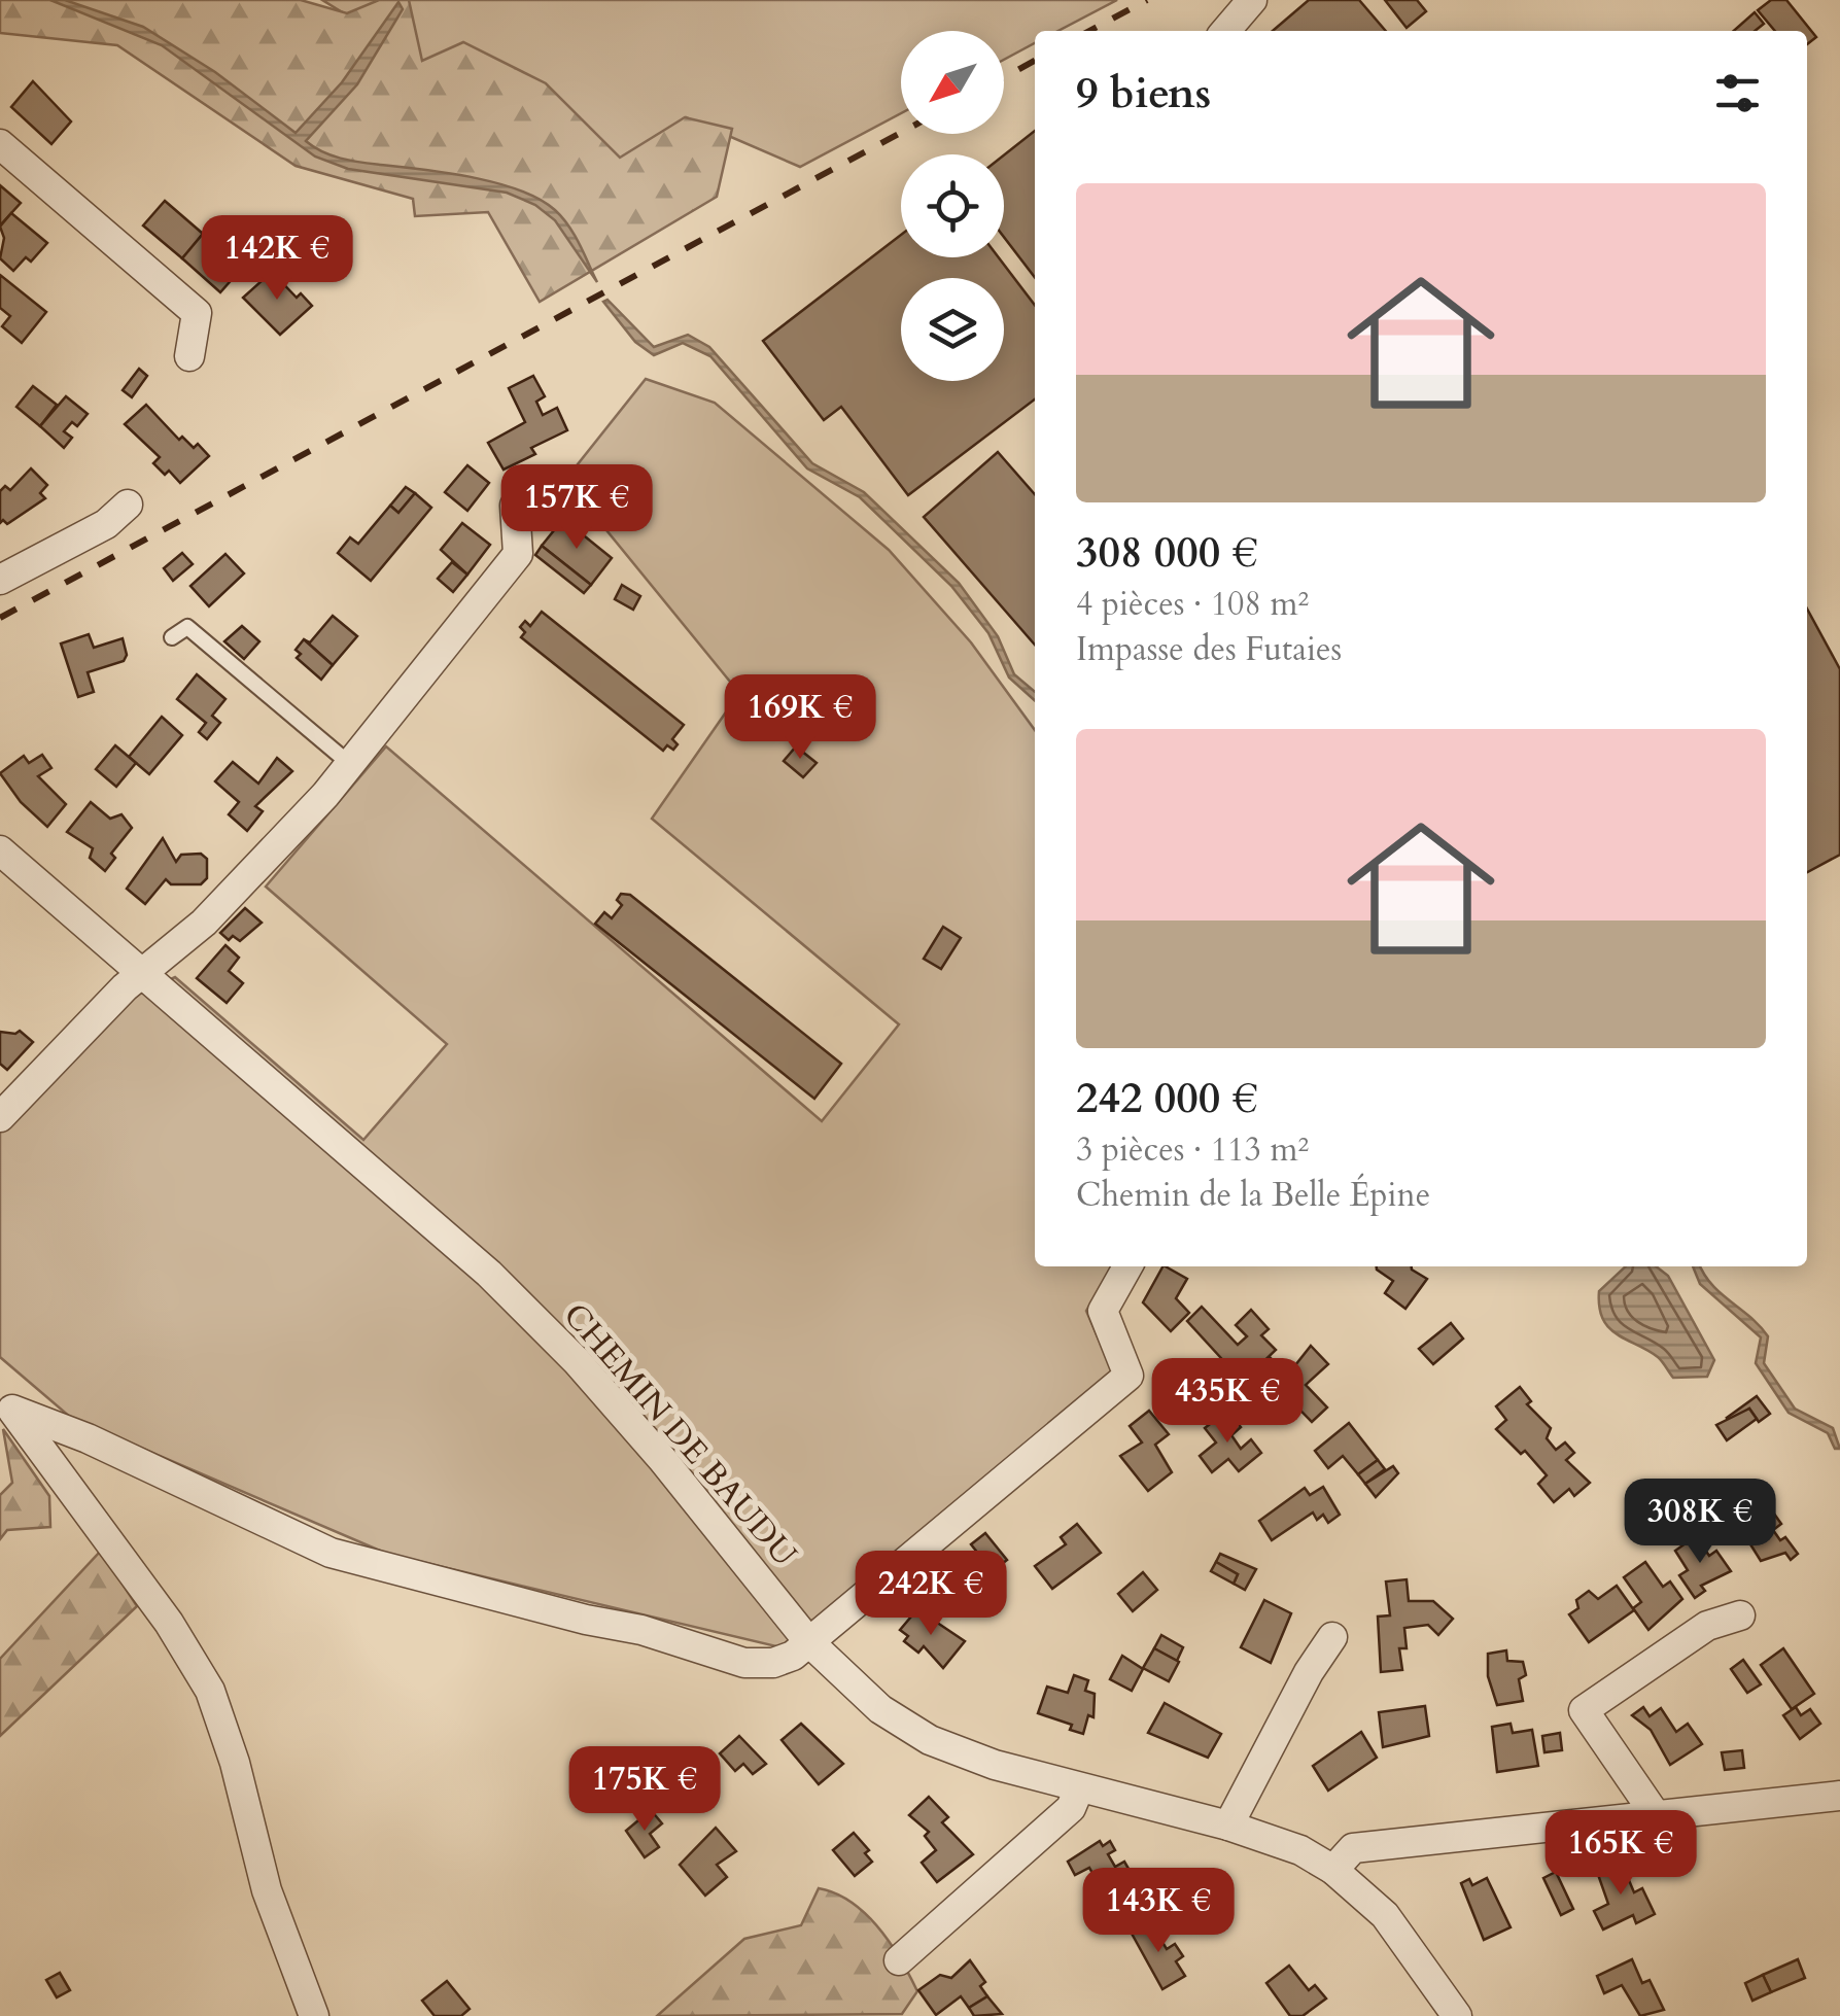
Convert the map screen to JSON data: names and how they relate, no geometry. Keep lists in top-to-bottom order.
{
  "streets": {
    "street": ["CHEMIN DE BAUDU"]
  },
  "north": "bottom left",
  "page": {
    "heading": "9 biens",
    "list": [
      {
        "name": "308 000 €",
        "note": "4 pièces · 108 m² · Impasse des Futaies"
      },
      {
        "name": "242 000 €",
        "note": "3 pièces · 113 m² · Chemin de la Belle Épine"
      }
    ],
    "price": [
      "142K €",
      "157K €",
      "169K €",
      "435K €",
      "308K €",
      "242K €",
      "175K €",
      "165K €",
      "143K €"
    ]
  }
}
